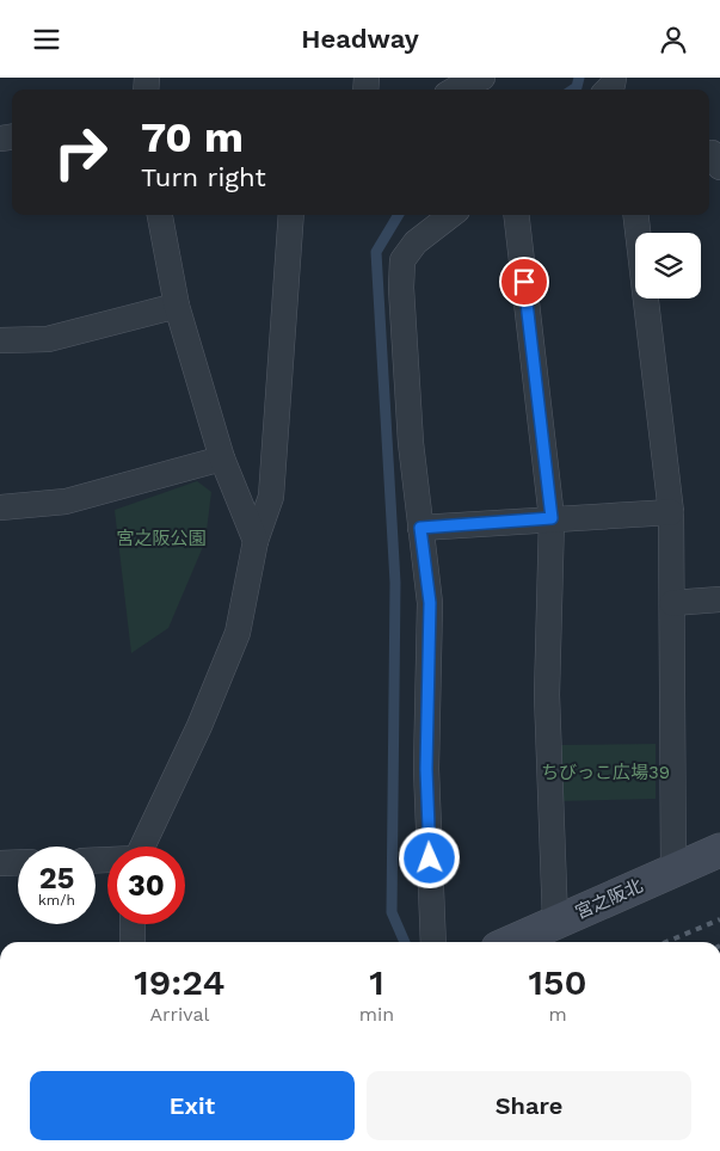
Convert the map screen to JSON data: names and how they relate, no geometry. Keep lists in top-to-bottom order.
{
  "streets": {
    "street": ["宮之阪北"]
  },
  "parks": ["宮之阪公園", "ちびっこ広場39"],
  "page": {
    "header": "Headway",
    "turn": ["70 m", "Turn right"],
    "speed": "25 km/h",
    "limit": "30",
    "eta": [
      "19:24",
      "Arrival",
      "1",
      "min",
      "150",
      "m"
    ],
    "buttons": ["Exit", "Share"]
  }
}
